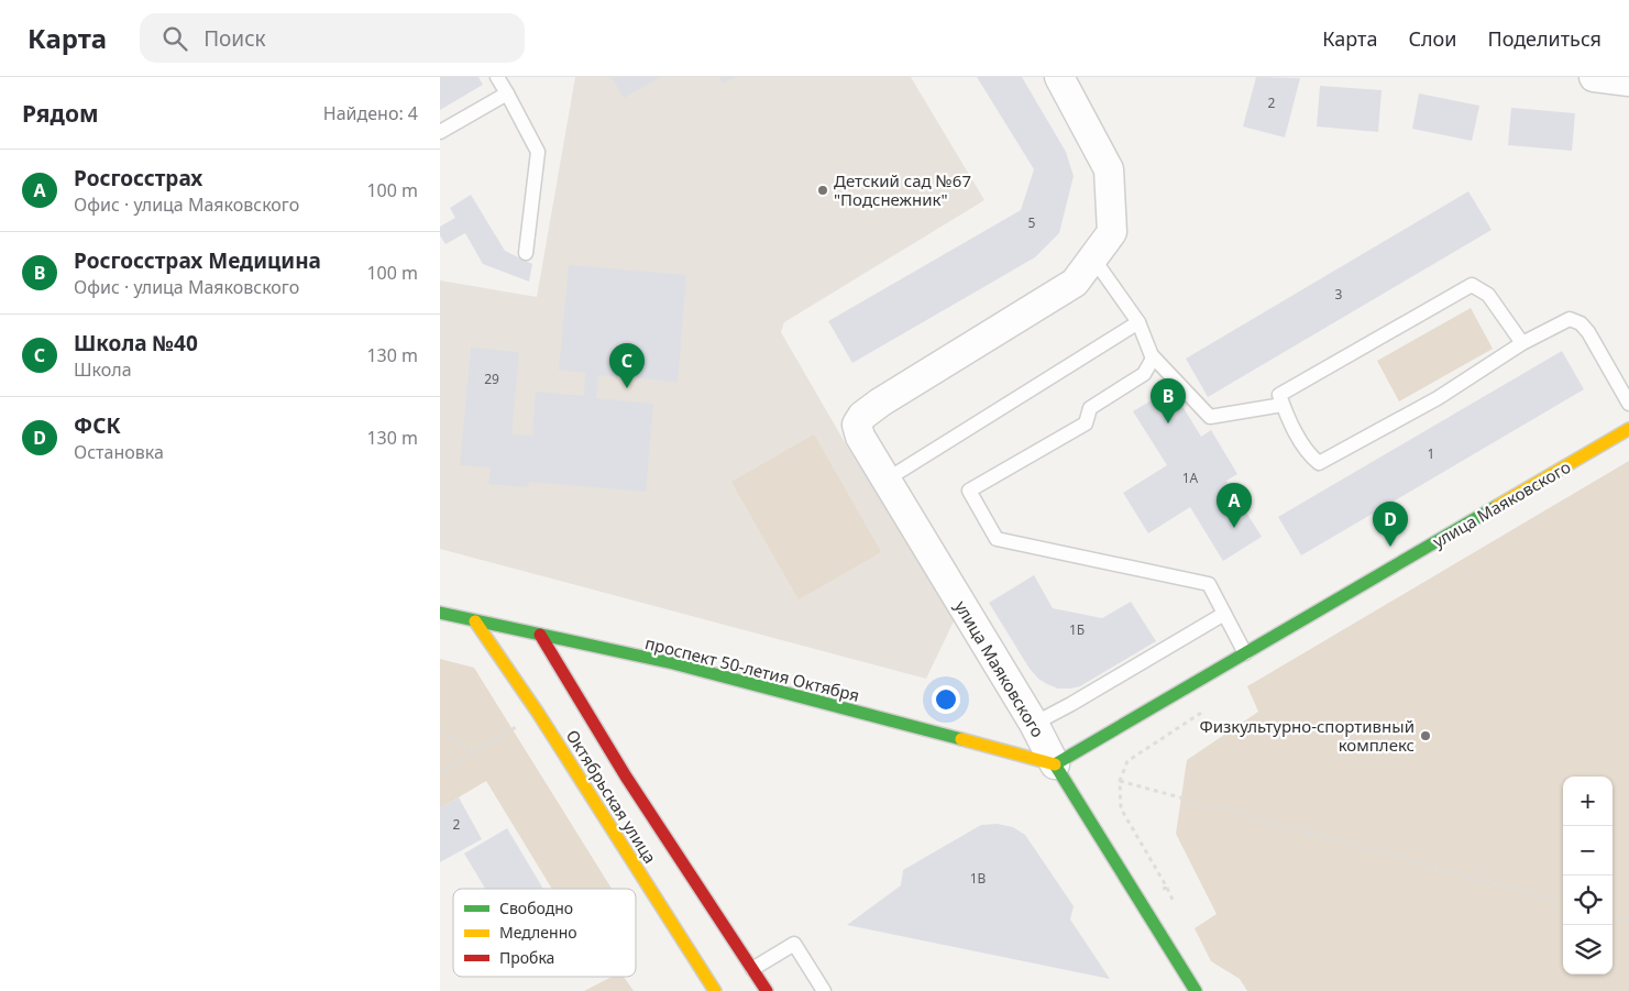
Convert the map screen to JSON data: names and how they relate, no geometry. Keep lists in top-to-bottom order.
{
  "streets": {
    "street": ["улица Маяковского", "проспект 50-летия Октября", "Октябрьская улица"]
  },
  "crossings": [
    ["улица Маяковского", "проспект 50-летия Октября"],
    ["проспект 50-летия Октября", "Октябрьская улица"]
  ],
  "places": ["Детский сад №67 \"Подснежник\"", "Физкультурно-спортивный комплекс"],
  "house_numbers": [
    "2",
    "5",
    "3",
    "29",
    "1",
    "1А",
    "1Б",
    "2",
    "1В"
  ],
  "legend": ["Свободно", "Медленно", "Пробка"],
  "page": {
    "header": "Карта",
    "search": "Поиск",
    "nav": ["Карта", "Слои", "Поделиться"],
    "heading": ["Рядом", "Найдено: 4"],
    "list": [
      {
        "mark": "A",
        "name": "Росгосстрах",
        "note": "Офис · улица Маяковского",
        "value": "100 m"
      },
      {
        "mark": "B",
        "name": "Росгосстрах Медицина",
        "note": "Офис · улица Маяковского",
        "value": "100 m"
      },
      {
        "mark": "C",
        "name": "Школа №40",
        "note": "Школа",
        "value": "130 m"
      },
      {
        "mark": "D",
        "name": "ФСК",
        "note": "Остановка",
        "value": "130 m"
      }
    ],
    "pins": [
      "C",
      "B",
      "A",
      "D"
    ],
    "map_buttons": ["+", "−"]
  }
}
